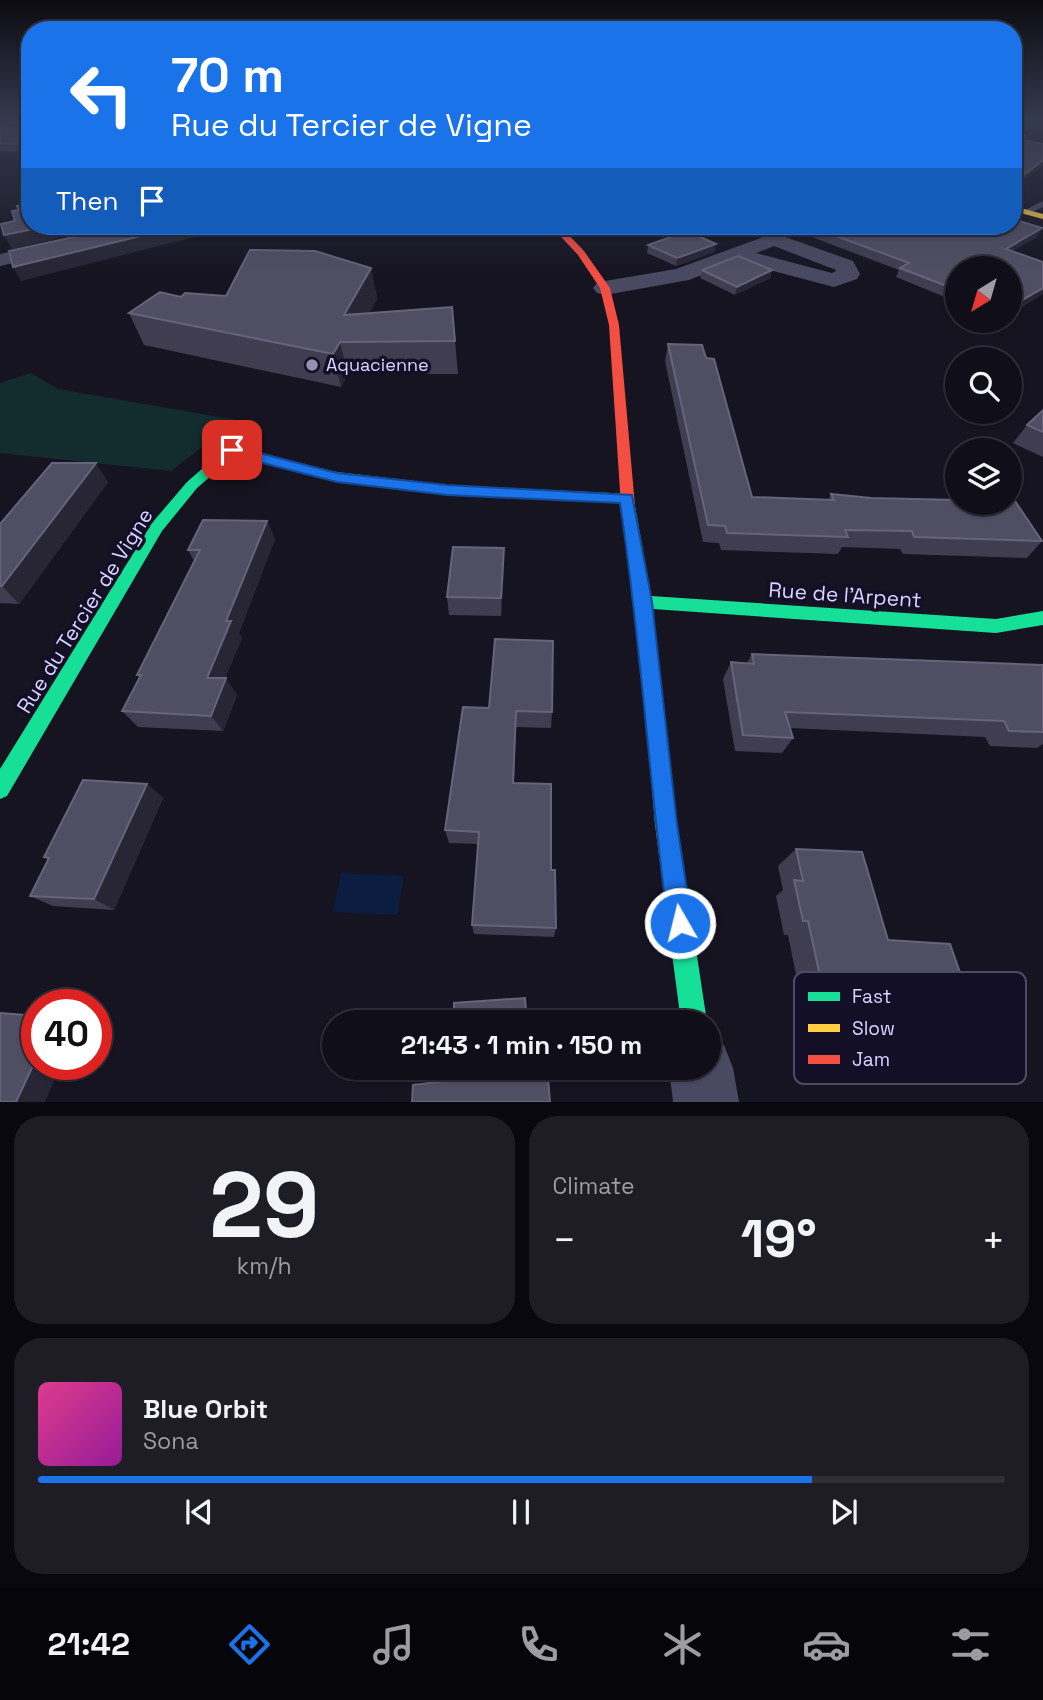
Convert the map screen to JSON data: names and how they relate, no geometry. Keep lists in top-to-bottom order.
{
  "streets": {
    "street": ["Rue de l'Arpent", "Rue du Tercier de Vigne"]
  },
  "places": ["Aquacienne"],
  "legend": ["Fast", "Slow", "Jam"],
  "north": "bottom left",
  "page": {
    "turn": ["70 m", "Rue du Tercier de Vigne"],
    "then": "Then",
    "limit": "40",
    "trip": "21:43 · 1 min · 150 m",
    "tile": [
      ["29", "km/h"],
      "Climate"
    ],
    "heat": ["−", "19°", "+"],
    "song": ["Blue Orbit", "Sona"],
    "tabs": "21:42"
  }
}
